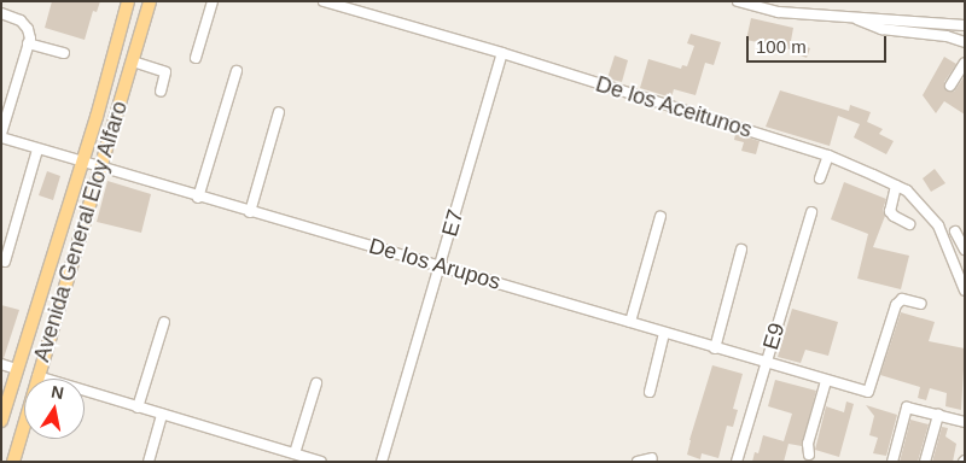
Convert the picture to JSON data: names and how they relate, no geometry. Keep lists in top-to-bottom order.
{
  "streets": {
    "main road": ["Avenida General Eloy Alfaro"],
    "street": [
      "De los Aceitunos",
      "E7",
      "De los Arupos",
      "E9"
    ]
  },
  "crossings": [
    ["De los Aceitunos", "E7"],
    ["E7", "De los Arupos"],
    ["Avenida General Eloy Alfaro", "De los Arupos"],
    ["De los Arupos", "E9"]
  ],
  "scale_bar": "100 m",
  "north": "top"
}
